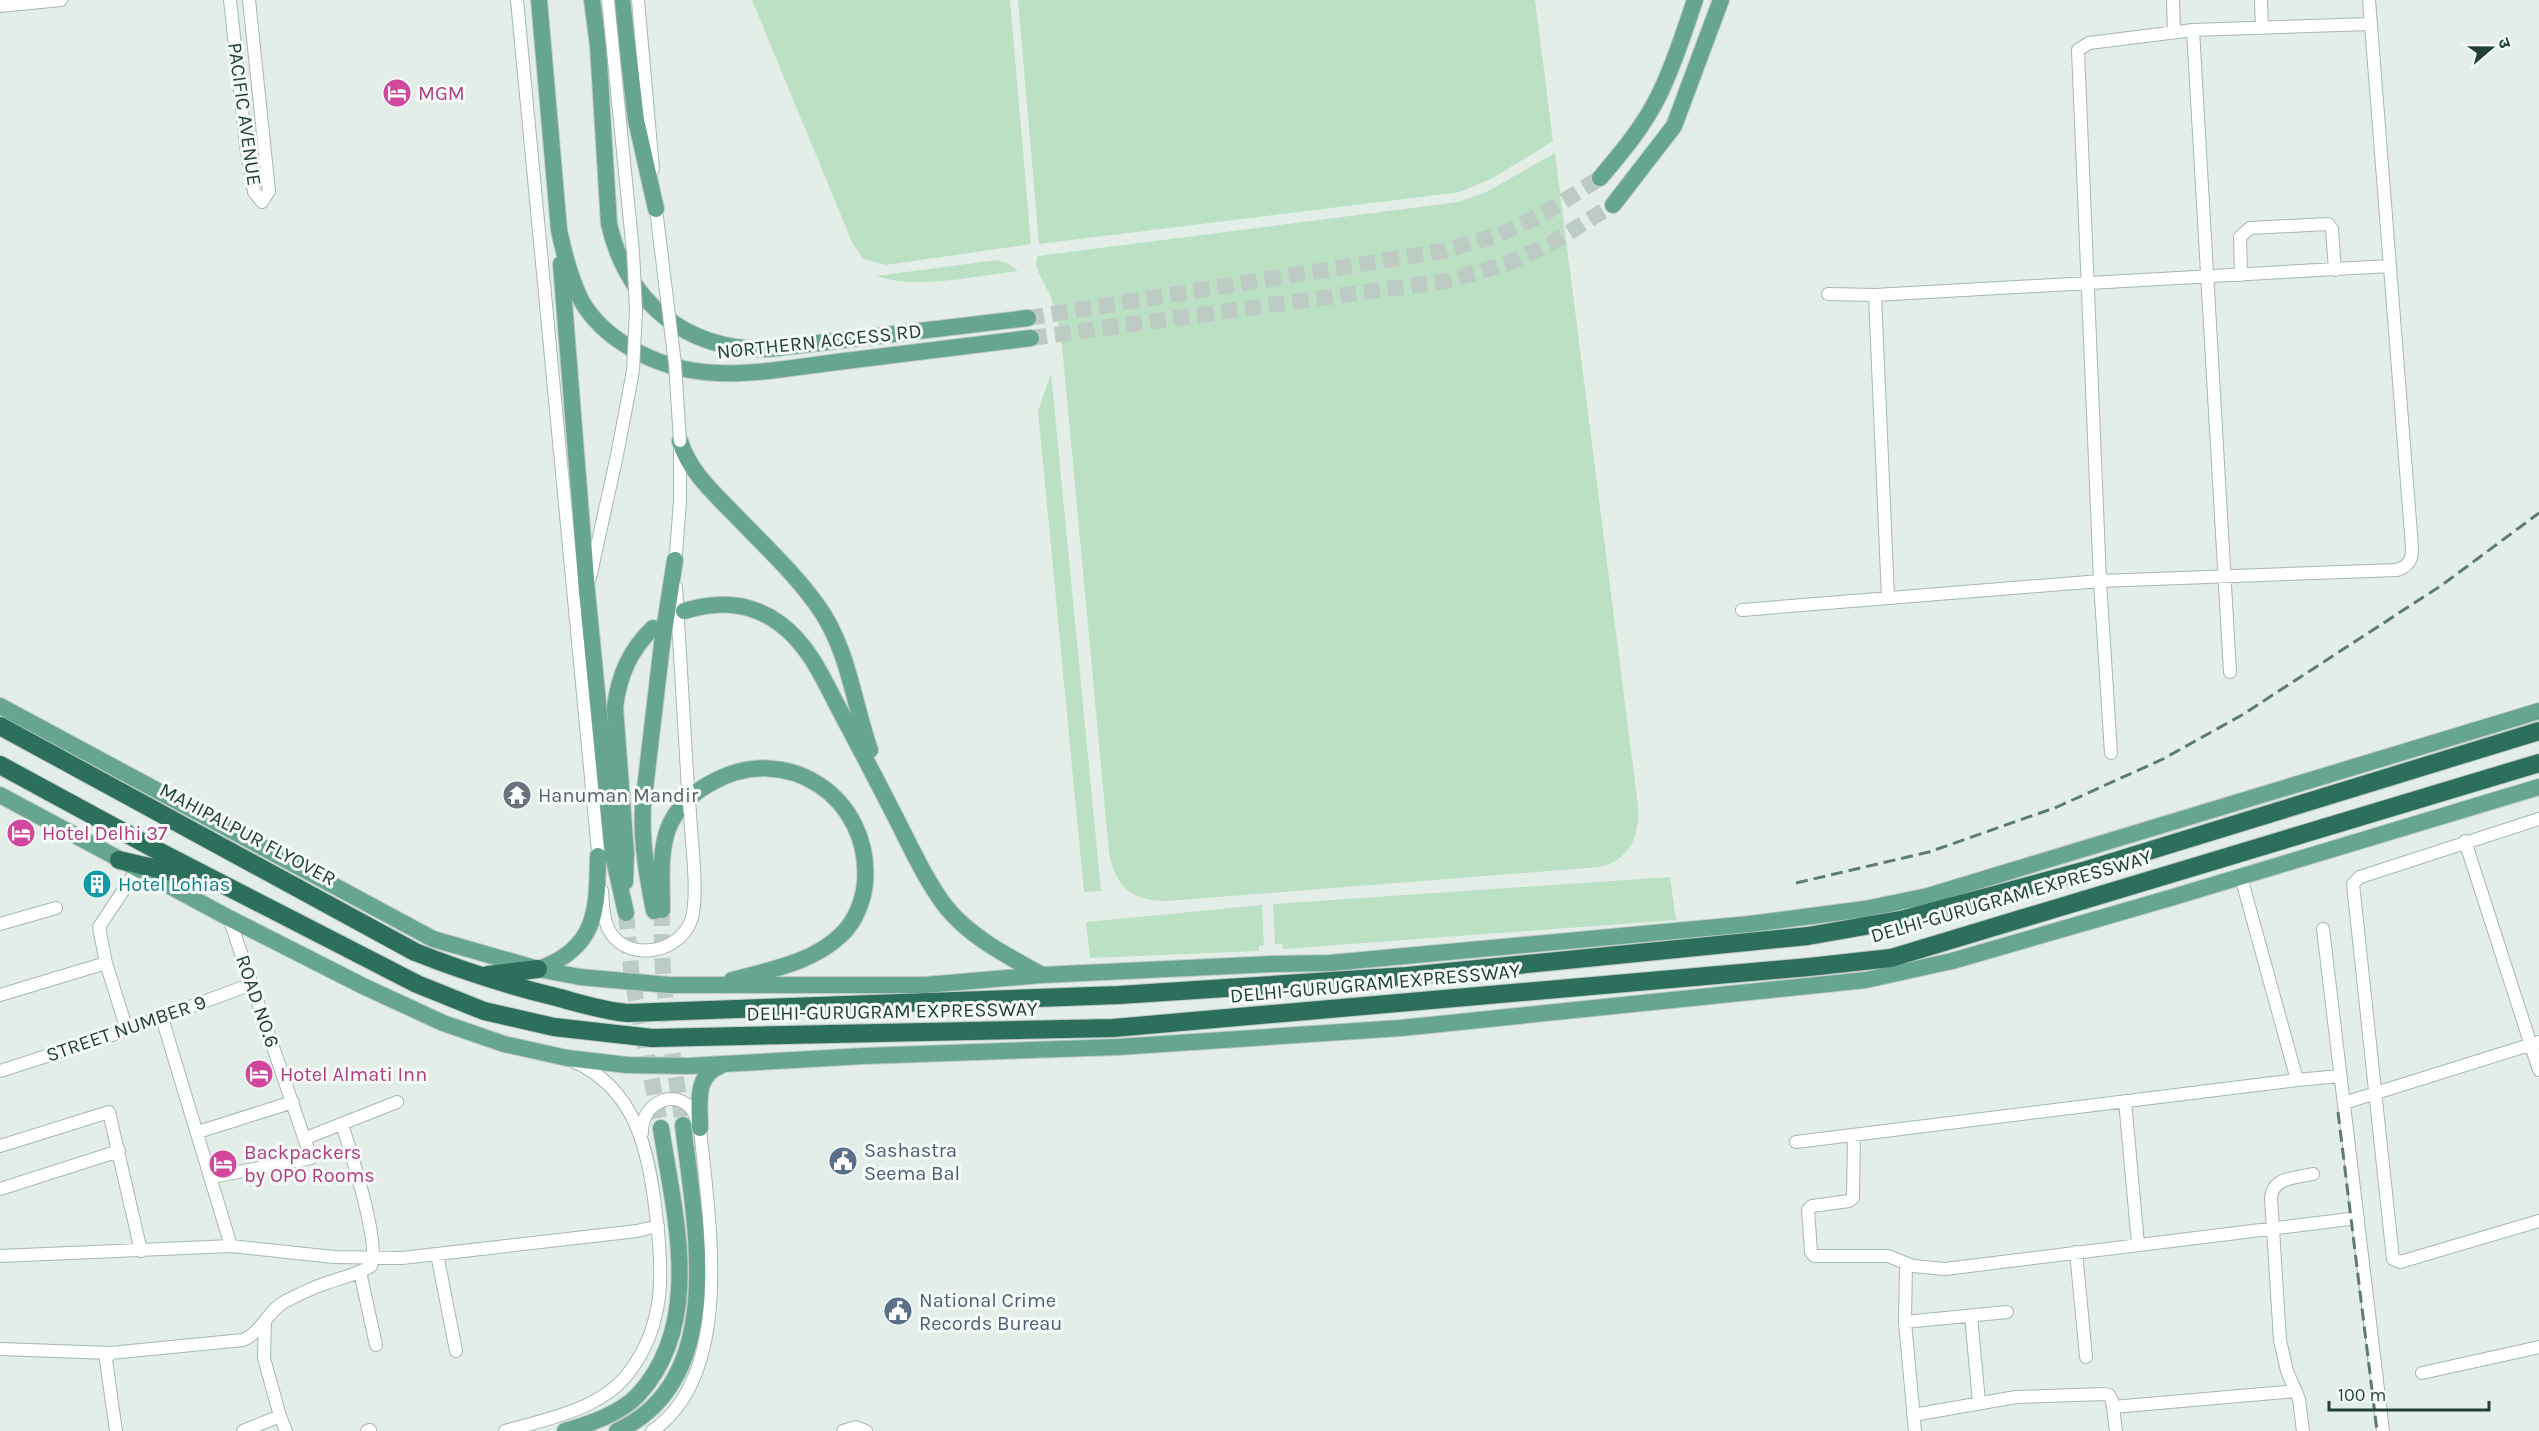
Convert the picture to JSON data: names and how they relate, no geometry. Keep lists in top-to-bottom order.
{
  "streets": {
    "highway": ["MAHIPALPUR FLYOVER", "DELHI-GURUGRAM EXPRESSWAY"],
    "main road": ["NORTHERN ACCESS RD"],
    "street": ["PACIFIC AVENUE", "ROAD NO.6", "STREET NUMBER 9"]
  },
  "crossings": [
    ["MAHIPALPUR FLYOVER", "DELHI-GURUGRAM EXPRESSWAY"],
    ["ROAD NO.6", "STREET NUMBER 9"]
  ],
  "places": {
    "hotel": [
      "MGM",
      "Hotel Delhi 37",
      "Hotel Almati Inn",
      "Backpackers by OPO Rooms"
    ],
    "temple": ["Hanuman Mandir"],
    "building": ["Hotel Lohias"],
    "public building": ["Sashastra Seema Bal", "National Crime Records Bureau"]
  },
  "scale_bar": "100 m",
  "north": "right"
}
